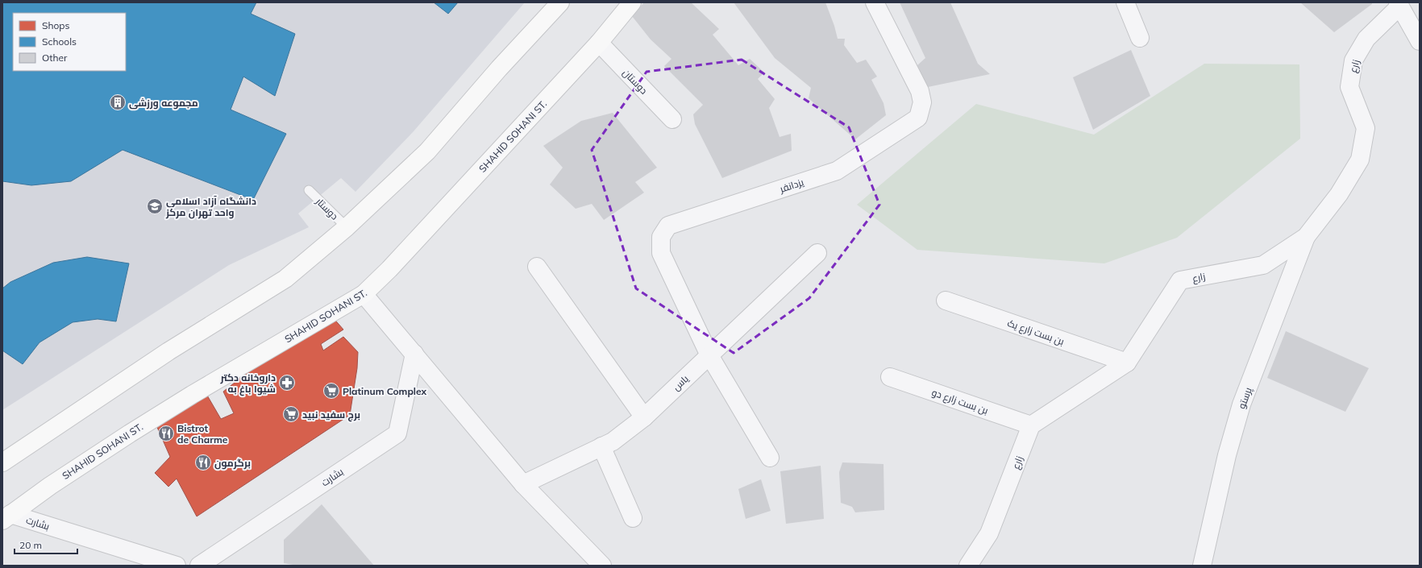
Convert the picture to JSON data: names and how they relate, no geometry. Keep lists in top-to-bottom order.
{
  "streets": {
    "main road": ["SHAHID SOHANI ST."],
    "street": [
      "زارع",
      "دوستان",
      "یزدانفر",
      "بن بست زارع یک",
      "یاس",
      "پرستو",
      "بن بست زارع دو",
      "بشارت"
    ],
    "lane": ["دوستار"]
  },
  "crossings": [
    ["زارع", "بن بست زارع یک"],
    ["زارع", "پرستو"],
    ["زارع", "بن بست زارع دو"],
    ["دوستان", "SHAHID SOHANI ST."],
    ["SHAHID SOHANI ST.", "بشارت"],
    ["یزدانفر", "یاس"]
  ],
  "places": {
    "building": ["مجموعه ورزشی"],
    "school or university": ["دانشگاه آزاد اسلامی واحد تهران مرکز"],
    "pharmacy": ["داروخانه دکتر شیوا باغ به"],
    "supermarket": ["Platinum Complex", "برج سفید نبید"],
    "restaurant": ["Bistrot de Charme", "برگرمون"]
  },
  "legend": ["Shops", "Schools", "Other"],
  "scale_bar": "20 m"
}
